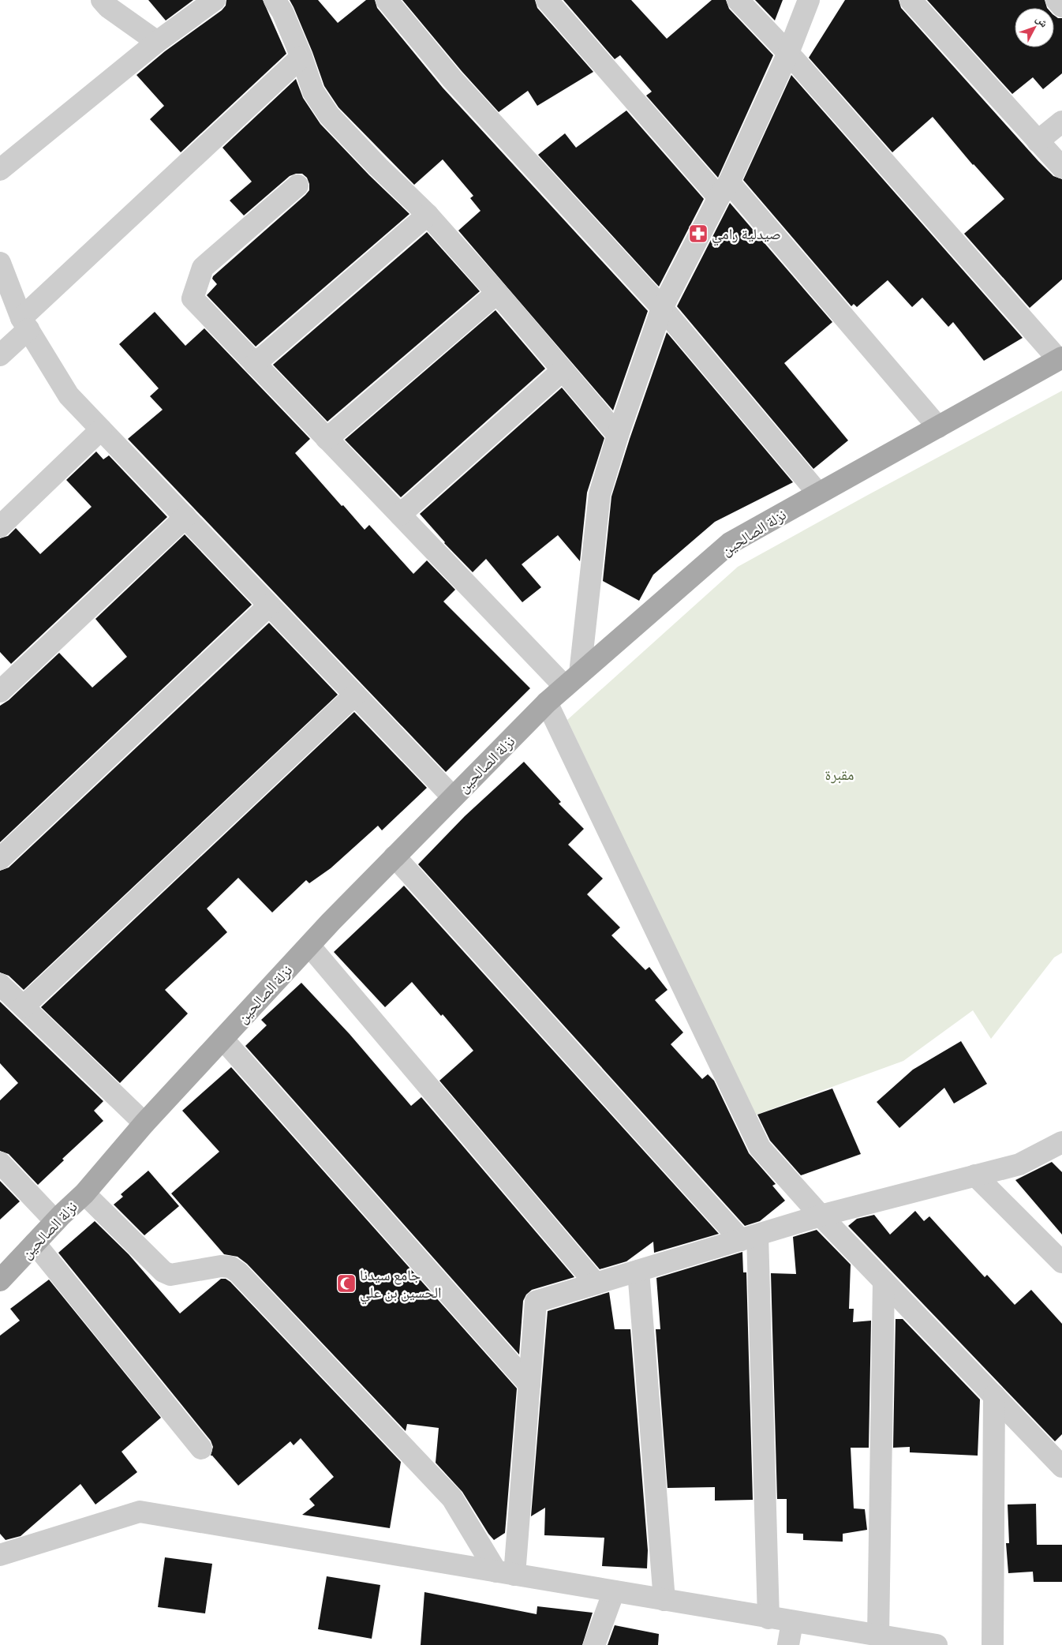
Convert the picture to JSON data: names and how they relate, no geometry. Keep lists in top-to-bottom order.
{
  "streets": {
    "main road": ["نزلة الصالحين"]
  },
  "parks": ["مقبرة"],
  "places": {
    "pharmacy": ["صيدلية رامي"],
    "mosque": ["جامع سيدنا الحسين بن علي"]
  },
  "north": "top right"
}
